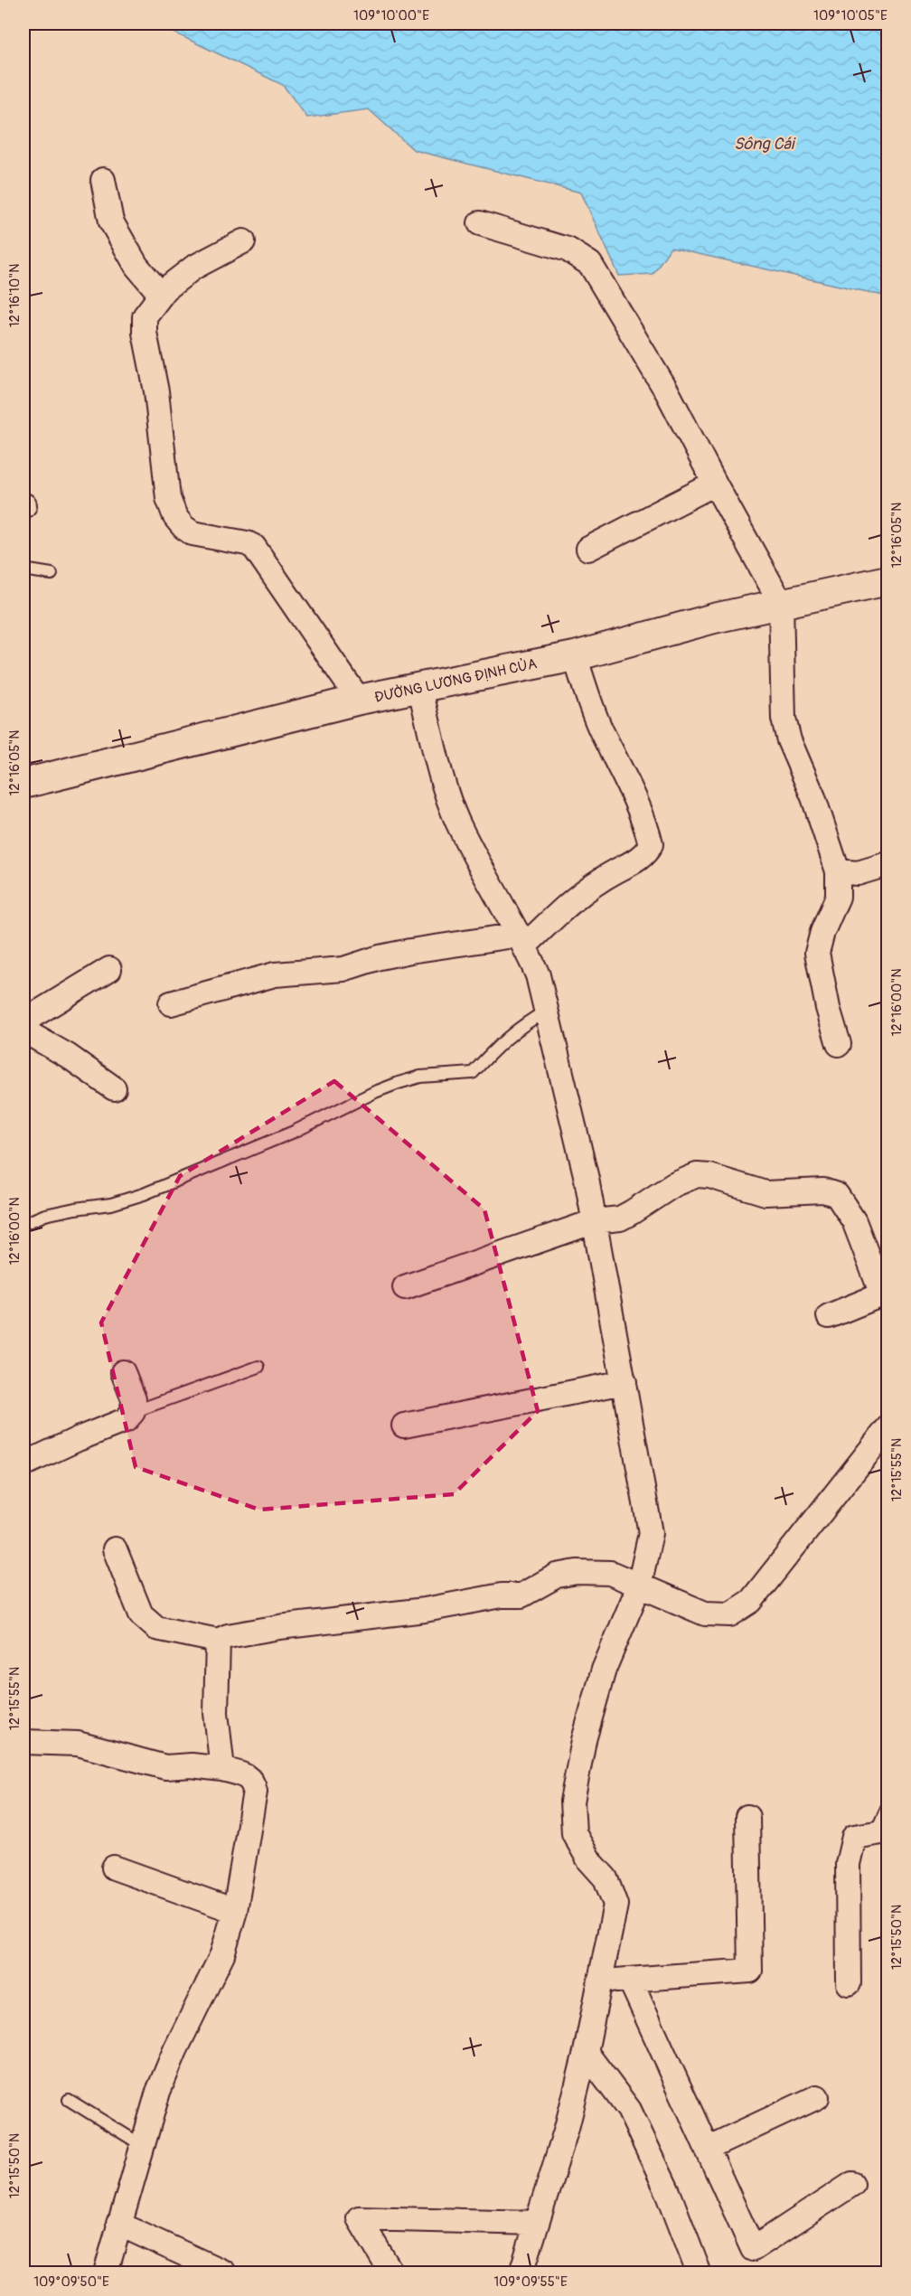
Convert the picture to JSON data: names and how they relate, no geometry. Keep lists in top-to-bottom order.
{
  "streets": {
    "street": ["ĐƯỜNG LƯƠNG ĐỊNH CỦA"]
  },
  "water": ["Sông Cái"],
  "coordinates": [
    "109°10'00\"E",
    "109°10'05\"E",
    "12°16'10\"N",
    "12°16'05\"N",
    "12°16'00\"N",
    "12°15'55\"N",
    "12°15'50\"N",
    "109°09'50\"E",
    "109°09'55\"E"
  ]
}
